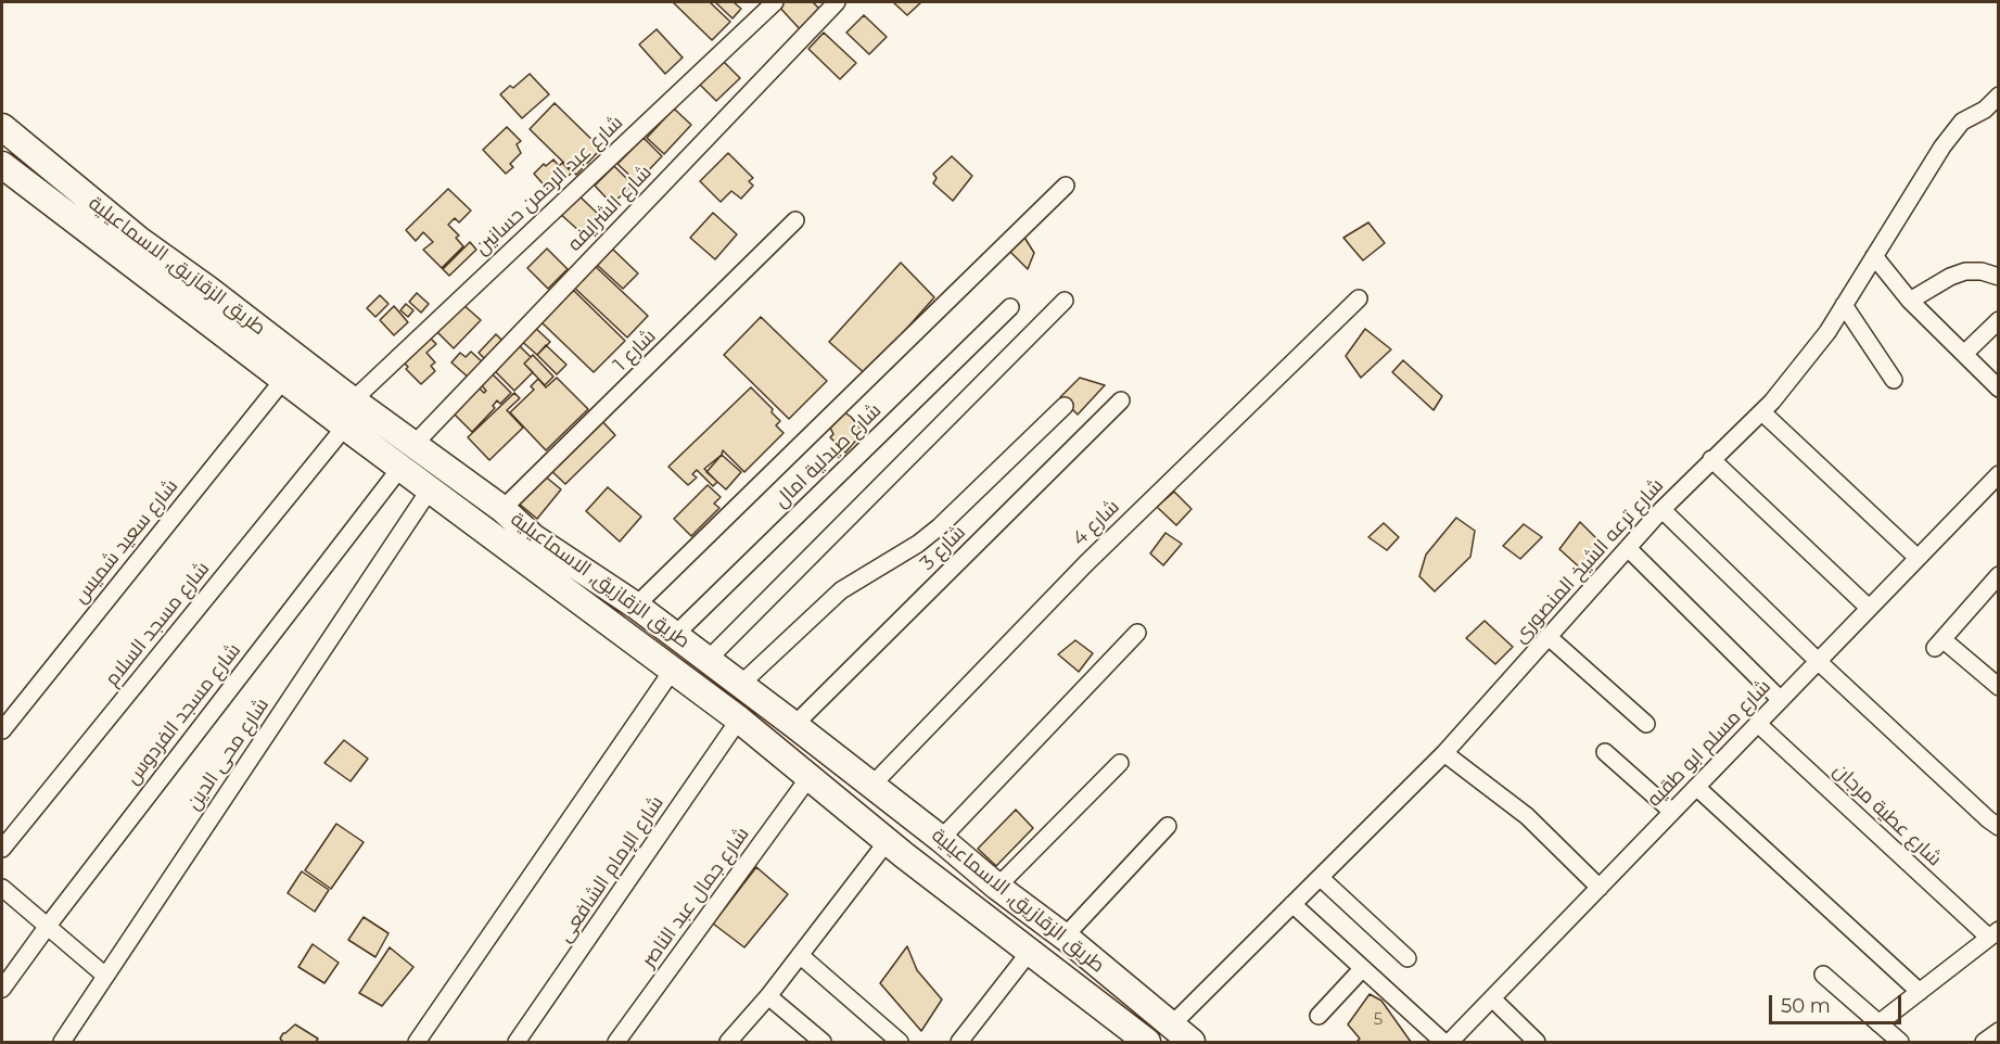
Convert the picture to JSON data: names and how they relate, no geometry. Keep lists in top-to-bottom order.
{
  "streets": {
    "highway": ["طريق الزقازيق, الاسماعيلية"],
    "street": [
      "شارع عبد الرحمن حسانين",
      "شارع الشرايفه",
      "شارع 1",
      "شارع صيدلية امال",
      "شارع 4",
      "شارع سعيد شميس",
      "شارع 3",
      "شارع ترعه الشيخ المنصورى",
      "شارع مسجد السلام",
      "شارع مسجد الفردوس",
      "شارع مسلم ابو طقيه",
      "شارع محى الدين",
      "شارع عطية مرجان",
      "شارع الإمام الشافعى",
      "شارع جمال عبد الناصر"
    ]
  },
  "crossings": [
    ["شارع عبد الرحمن حسانين", "طريق الزقازيق, الاسماعيلية"],
    ["شارع الشرايفه", "طريق الزقازيق, الاسماعيلية"],
    ["طريق الزقازيق, الاسماعيلية", "شارع 1"],
    ["طريق الزقازيق, الاسماعيلية", "شارع صيدلية امال"],
    ["طريق الزقازيق, الاسماعيلية", "شارع 4"],
    ["طريق الزقازيق, الاسماعيلية", "شارع سعيد شميس"],
    ["طريق الزقازيق, الاسماعيلية", "شارع 3"],
    ["طريق الزقازيق, الاسماعيلية", "شارع ترعه الشيخ المنصورى"],
    ["طريق الزقازيق, الاسماعيلية", "شارع مسجد السلام"],
    ["طريق الزقازيق, الاسماعيلية", "شارع مسجد الفردوس"],
    ["طريق الزقازيق, الاسماعيلية", "شارع محى الدين"],
    ["طريق الزقازيق, الاسماعيلية", "شارع الإمام الشافعى"],
    ["طريق الزقازيق, الاسماعيلية", "شارع جمال عبد الناصر"],
    ["شارع مسلم ابو طقيه", "شارع عطية مرجان"]
  ],
  "house_numbers": ["5"],
  "scale_bar": "50 m"
}
